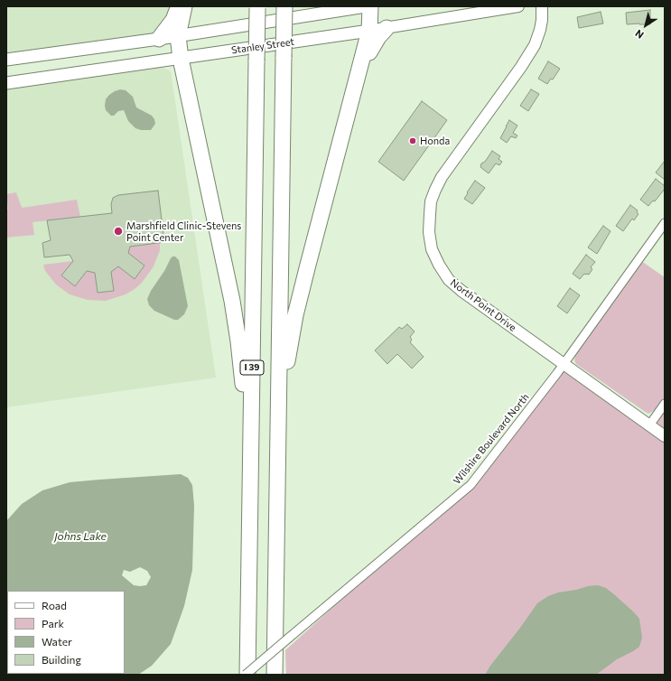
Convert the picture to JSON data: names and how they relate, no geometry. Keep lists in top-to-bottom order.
{
  "streets": {
    "highway": ["I 39"],
    "main road": ["Stanley Street"],
    "street": ["North Point Drive", "Wilshire Boulevard North"]
  },
  "crossings": [
    ["North Point Drive", "Wilshire Boulevard North"],
    ["I 39", "Wilshire Boulevard North"]
  ],
  "water": ["Johns Lake"],
  "places": ["Honda", "Marshfield Clinic-Stevens Point Center"],
  "legend": [
    "Road",
    "Park",
    "Water",
    "Building"
  ],
  "north": "bottom left"
}
